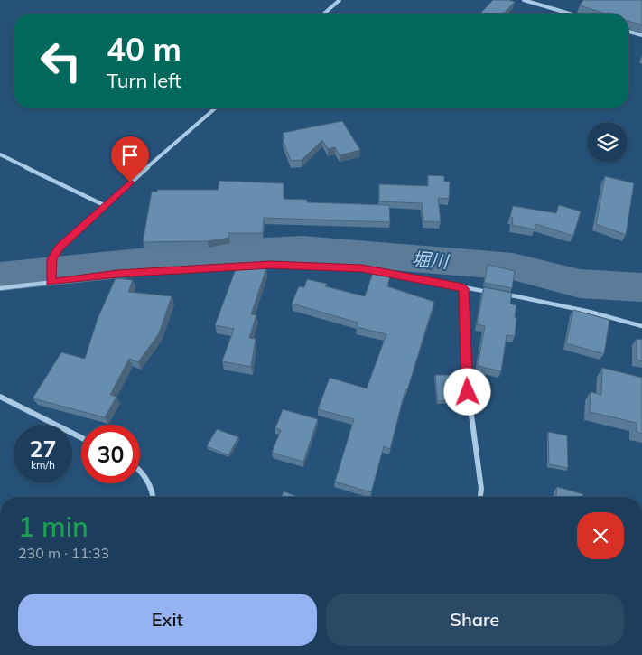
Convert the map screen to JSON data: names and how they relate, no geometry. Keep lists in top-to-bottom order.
{
  "water": ["堀川"],
  "page": {
    "turn": ["40 m", "Turn left"],
    "speed": "27 km/h",
    "limit": "30",
    "heading": ["1 min", "230 m · 11:33"],
    "buttons": ["Exit", "Share"]
  }
}
